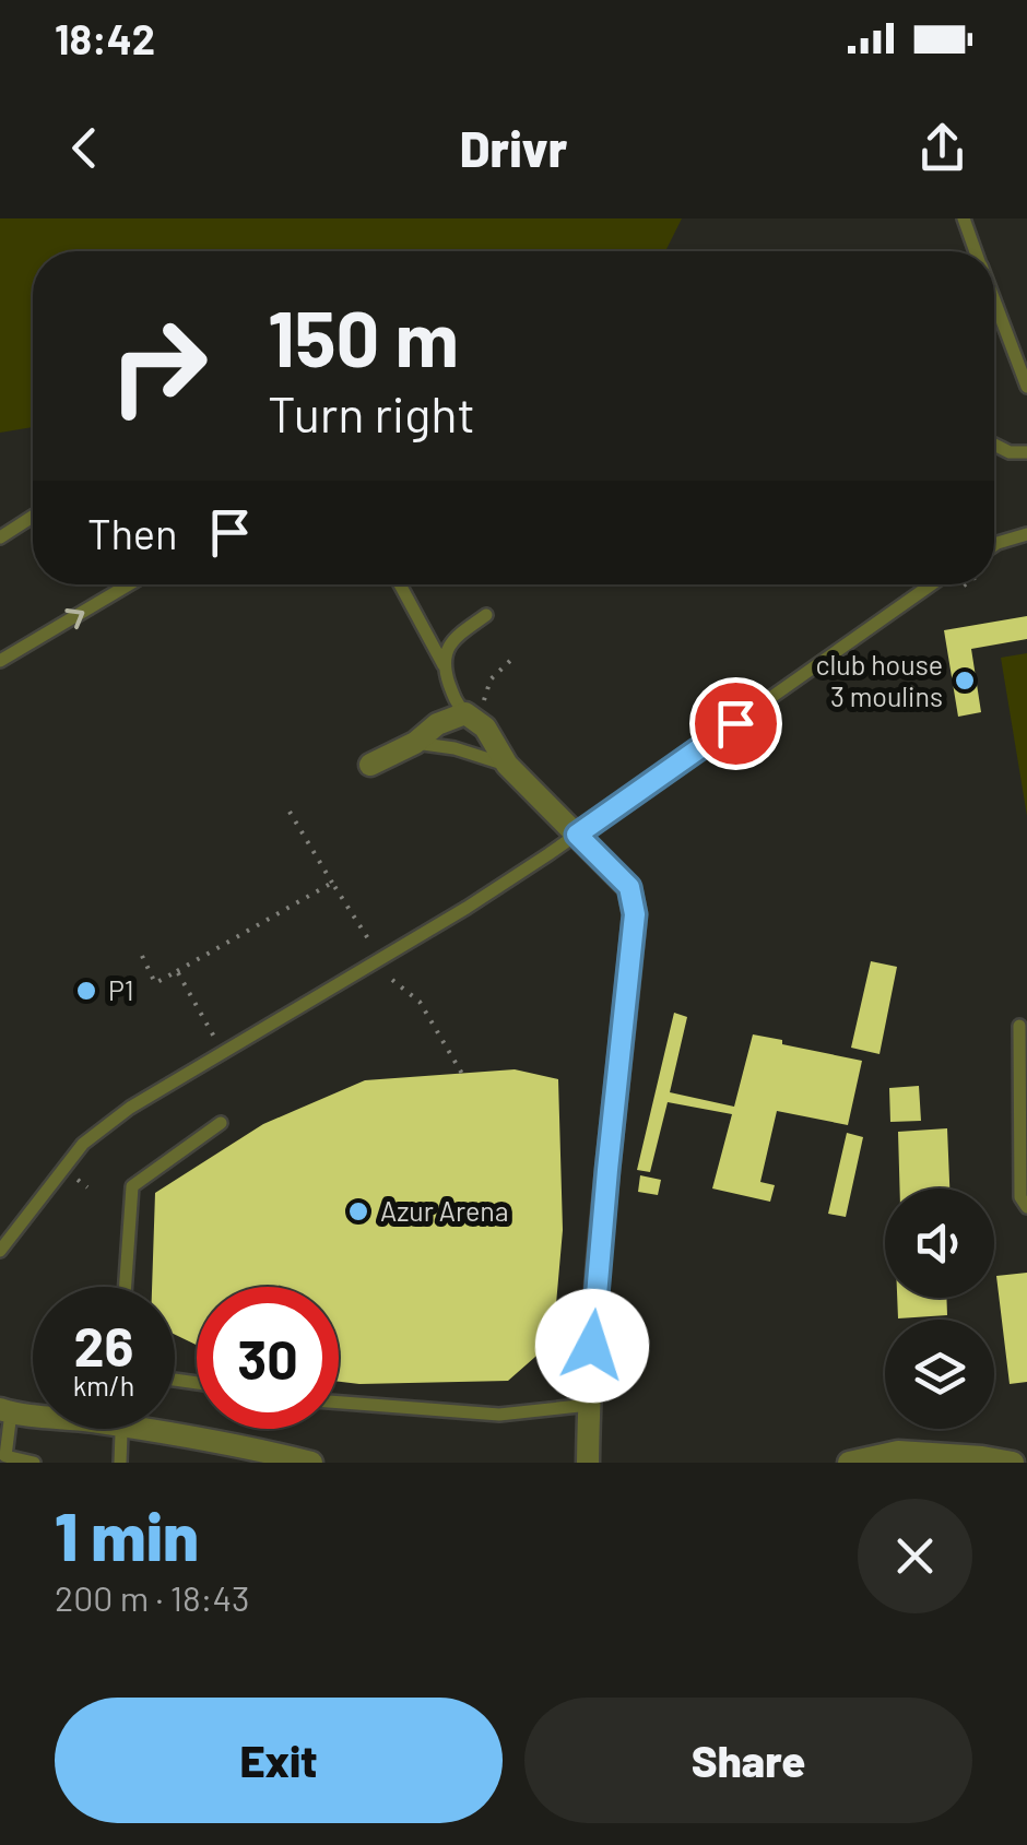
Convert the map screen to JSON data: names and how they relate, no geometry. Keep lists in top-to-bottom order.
{
  "places": ["club house 3 moulins", "P1", "Azur Arena"],
  "page": {
    "status": "18:42",
    "header": "Drivr",
    "turn": ["150 m", "Turn right"],
    "then": "Then",
    "speed": "26 km/h",
    "limit": "30",
    "heading": ["1 min", "200 m · 18:43"],
    "buttons": ["Exit", "Share"]
  }
}
